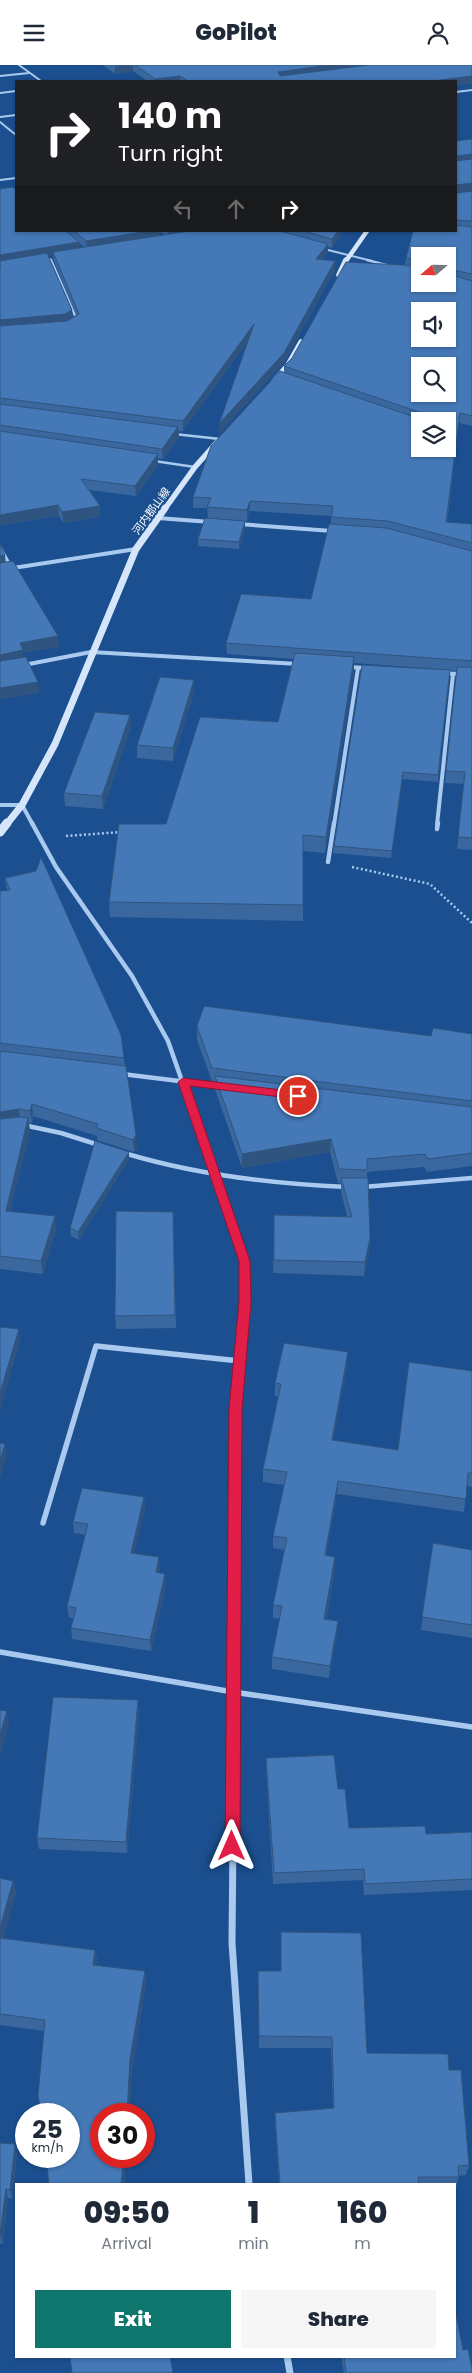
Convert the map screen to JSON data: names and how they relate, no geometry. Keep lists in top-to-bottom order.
{
  "streets": {
    "main road": ["河内郡山線"]
  },
  "north": "left",
  "page": {
    "header": "GoPilot",
    "turn": ["140 m", "Turn right"],
    "speed": "25 km/h",
    "limit": "30",
    "eta": [
      "09:50",
      "Arrival",
      "1",
      "min",
      "160",
      "m"
    ],
    "buttons": ["Exit", "Share"]
  }
}
